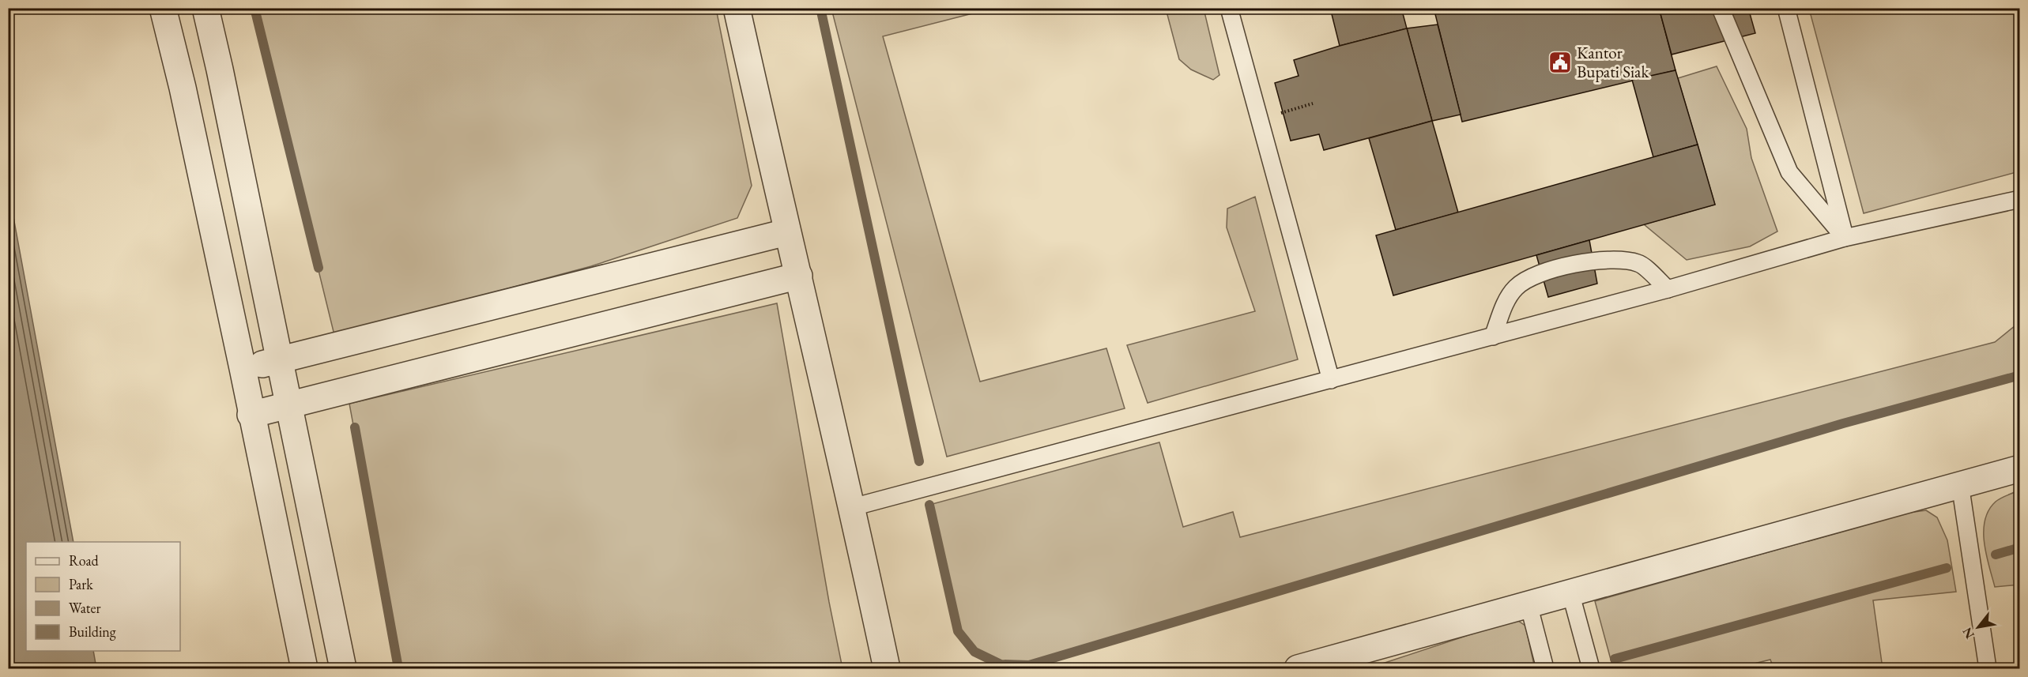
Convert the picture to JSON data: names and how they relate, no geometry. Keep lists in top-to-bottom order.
{
  "places": {
    "public building": ["Kantor Bupati Siak"]
  },
  "legend": [
    "Road",
    "Park",
    "Water",
    "Building"
  ],
  "north": "bottom left"
}
